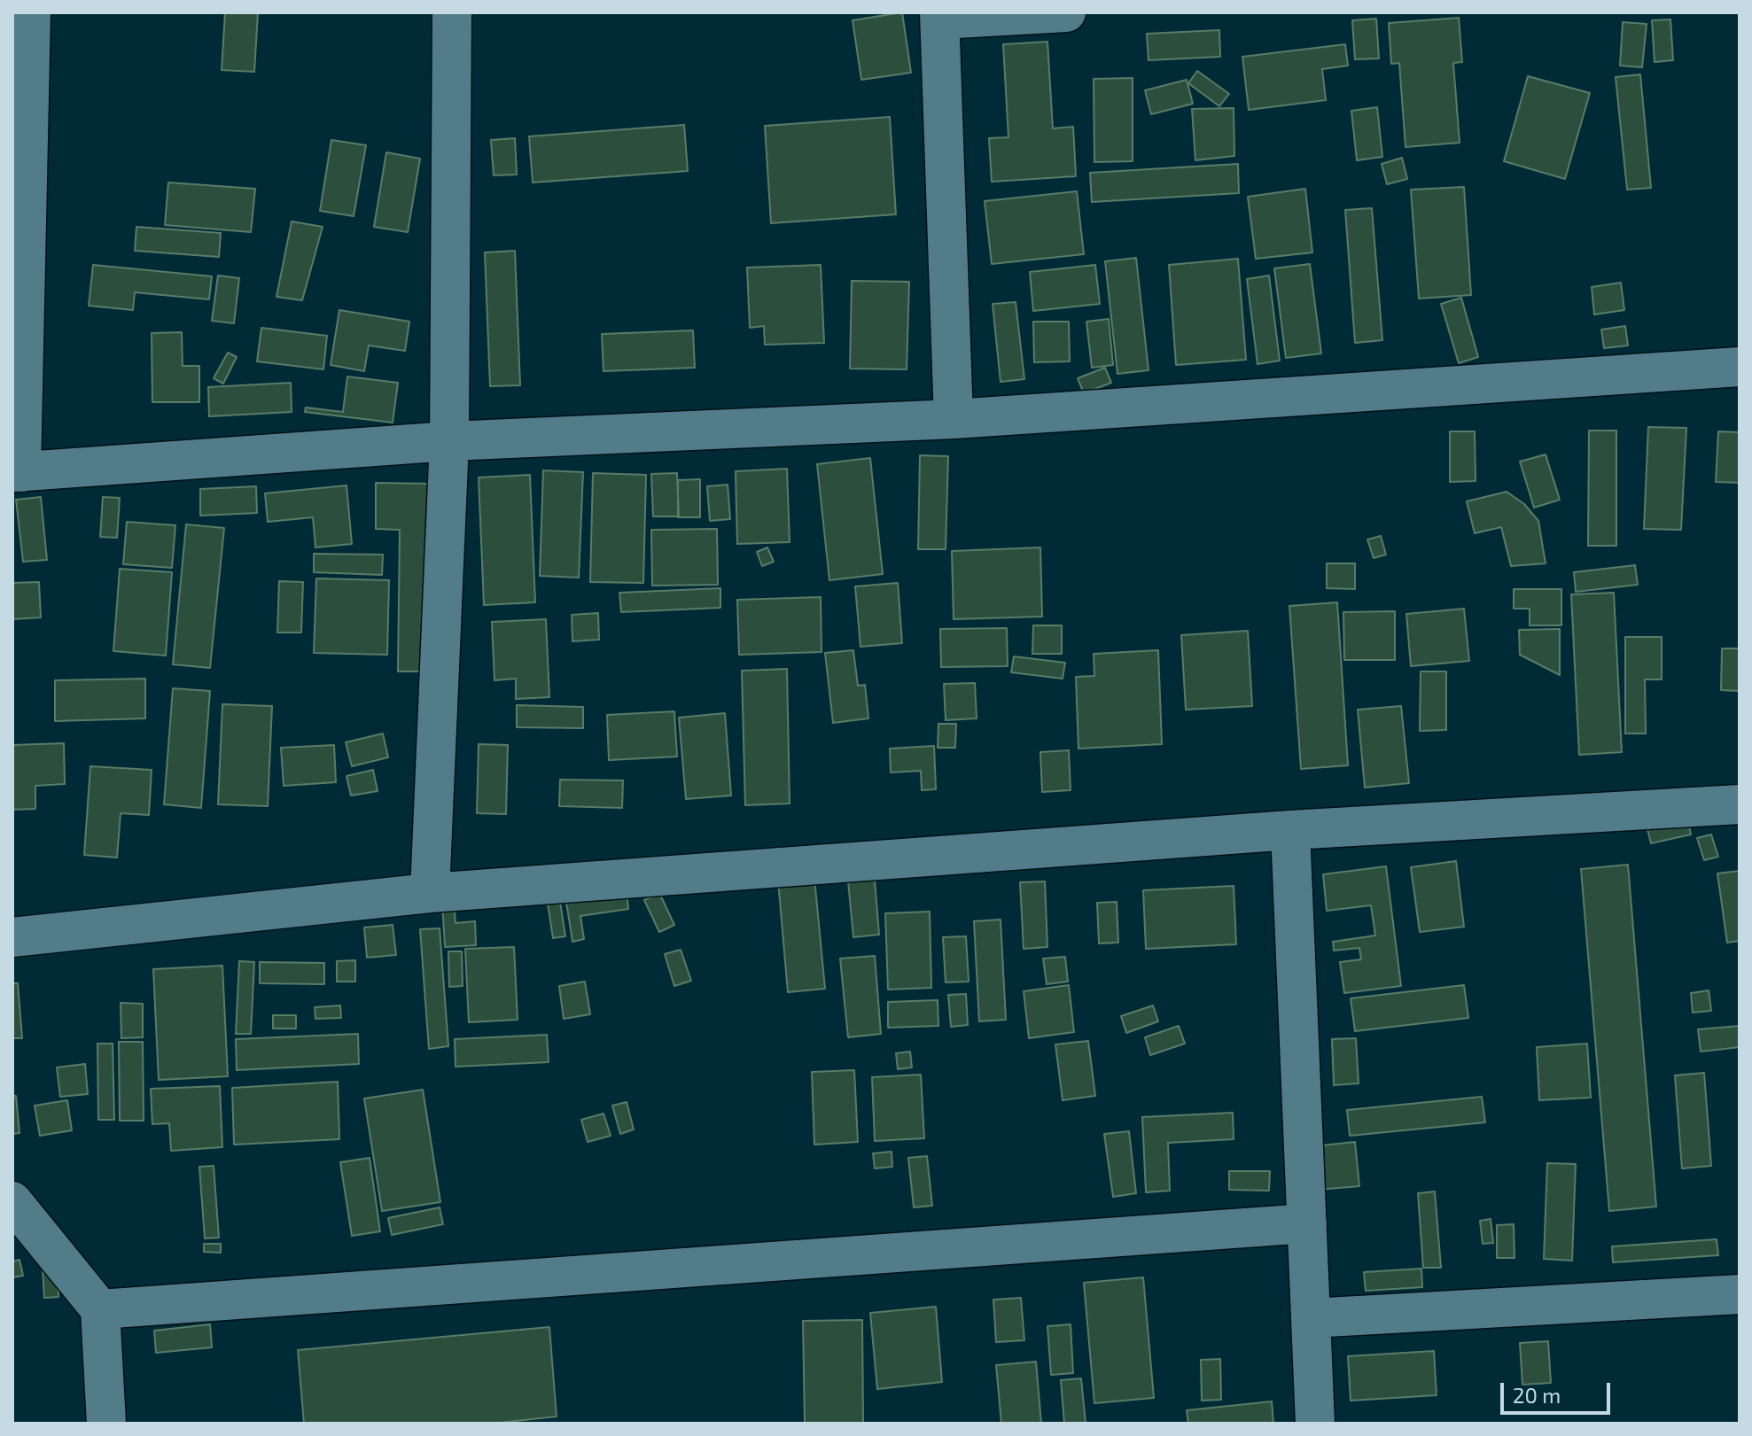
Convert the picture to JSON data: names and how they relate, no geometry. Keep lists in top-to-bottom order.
{
  "scale_bar": "20 m"
}
